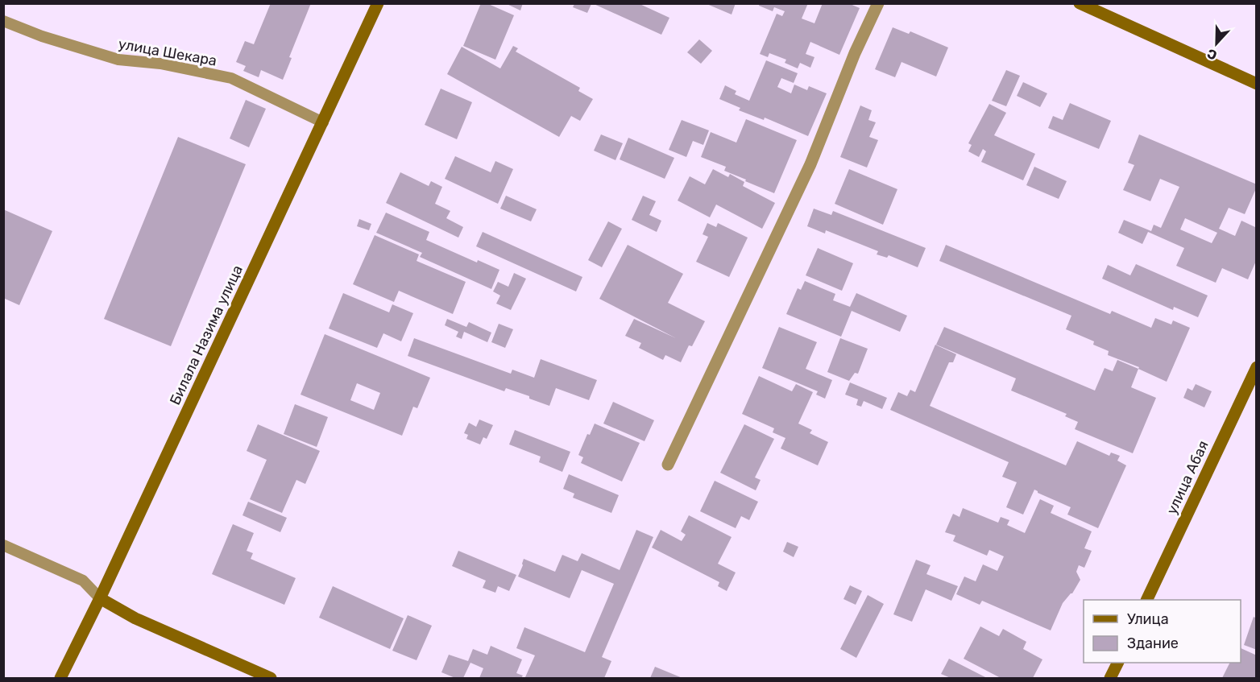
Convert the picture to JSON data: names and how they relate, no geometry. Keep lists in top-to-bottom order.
{
  "streets": {
    "street": ["Билала Назима улица", "улица Абая"],
    "lane": ["улица Шекара"]
  },
  "crossings": [
    ["улица Шекара", "Билала Назима улица"]
  ],
  "legend": ["Улица", "Здание"],
  "north": "bottom"
}
